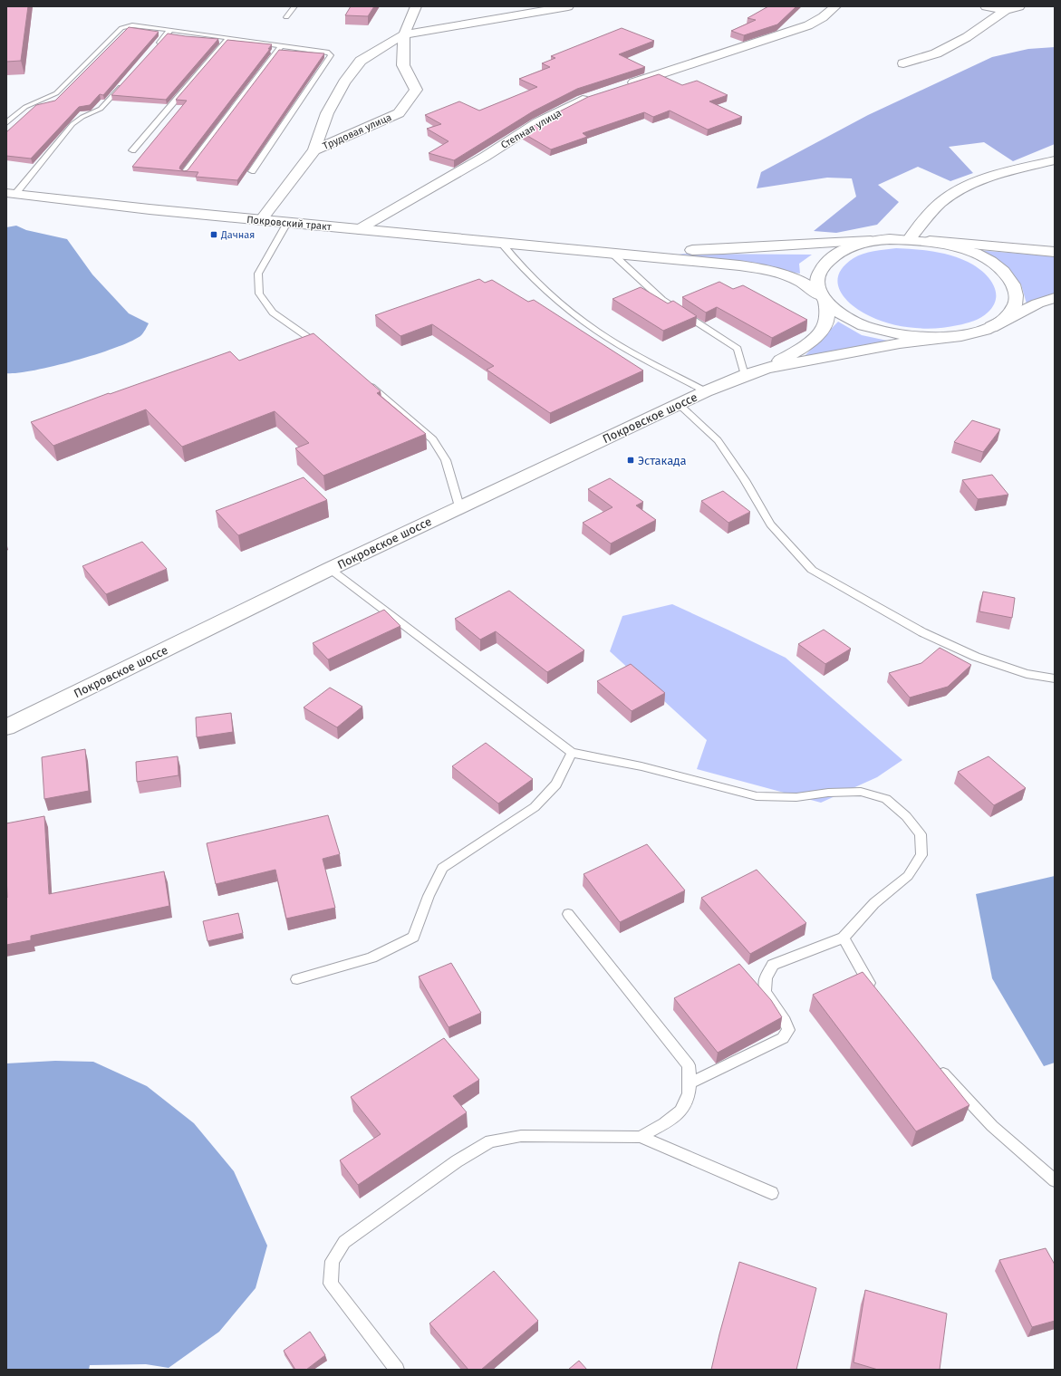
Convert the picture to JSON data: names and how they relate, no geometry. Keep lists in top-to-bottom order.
{
  "streets": {
    "main road": [
      "Степная улица",
      "Трудовая улица",
      "Покровский тракт",
      "Покровское шоссе"
    ]
  },
  "crossings": [
    ["Степная улица", "Покровский тракт"],
    ["Трудовая улица", "Покровский тракт"]
  ],
  "places": {
    "transit": ["Дачная", "Эстакада"]
  }
}
